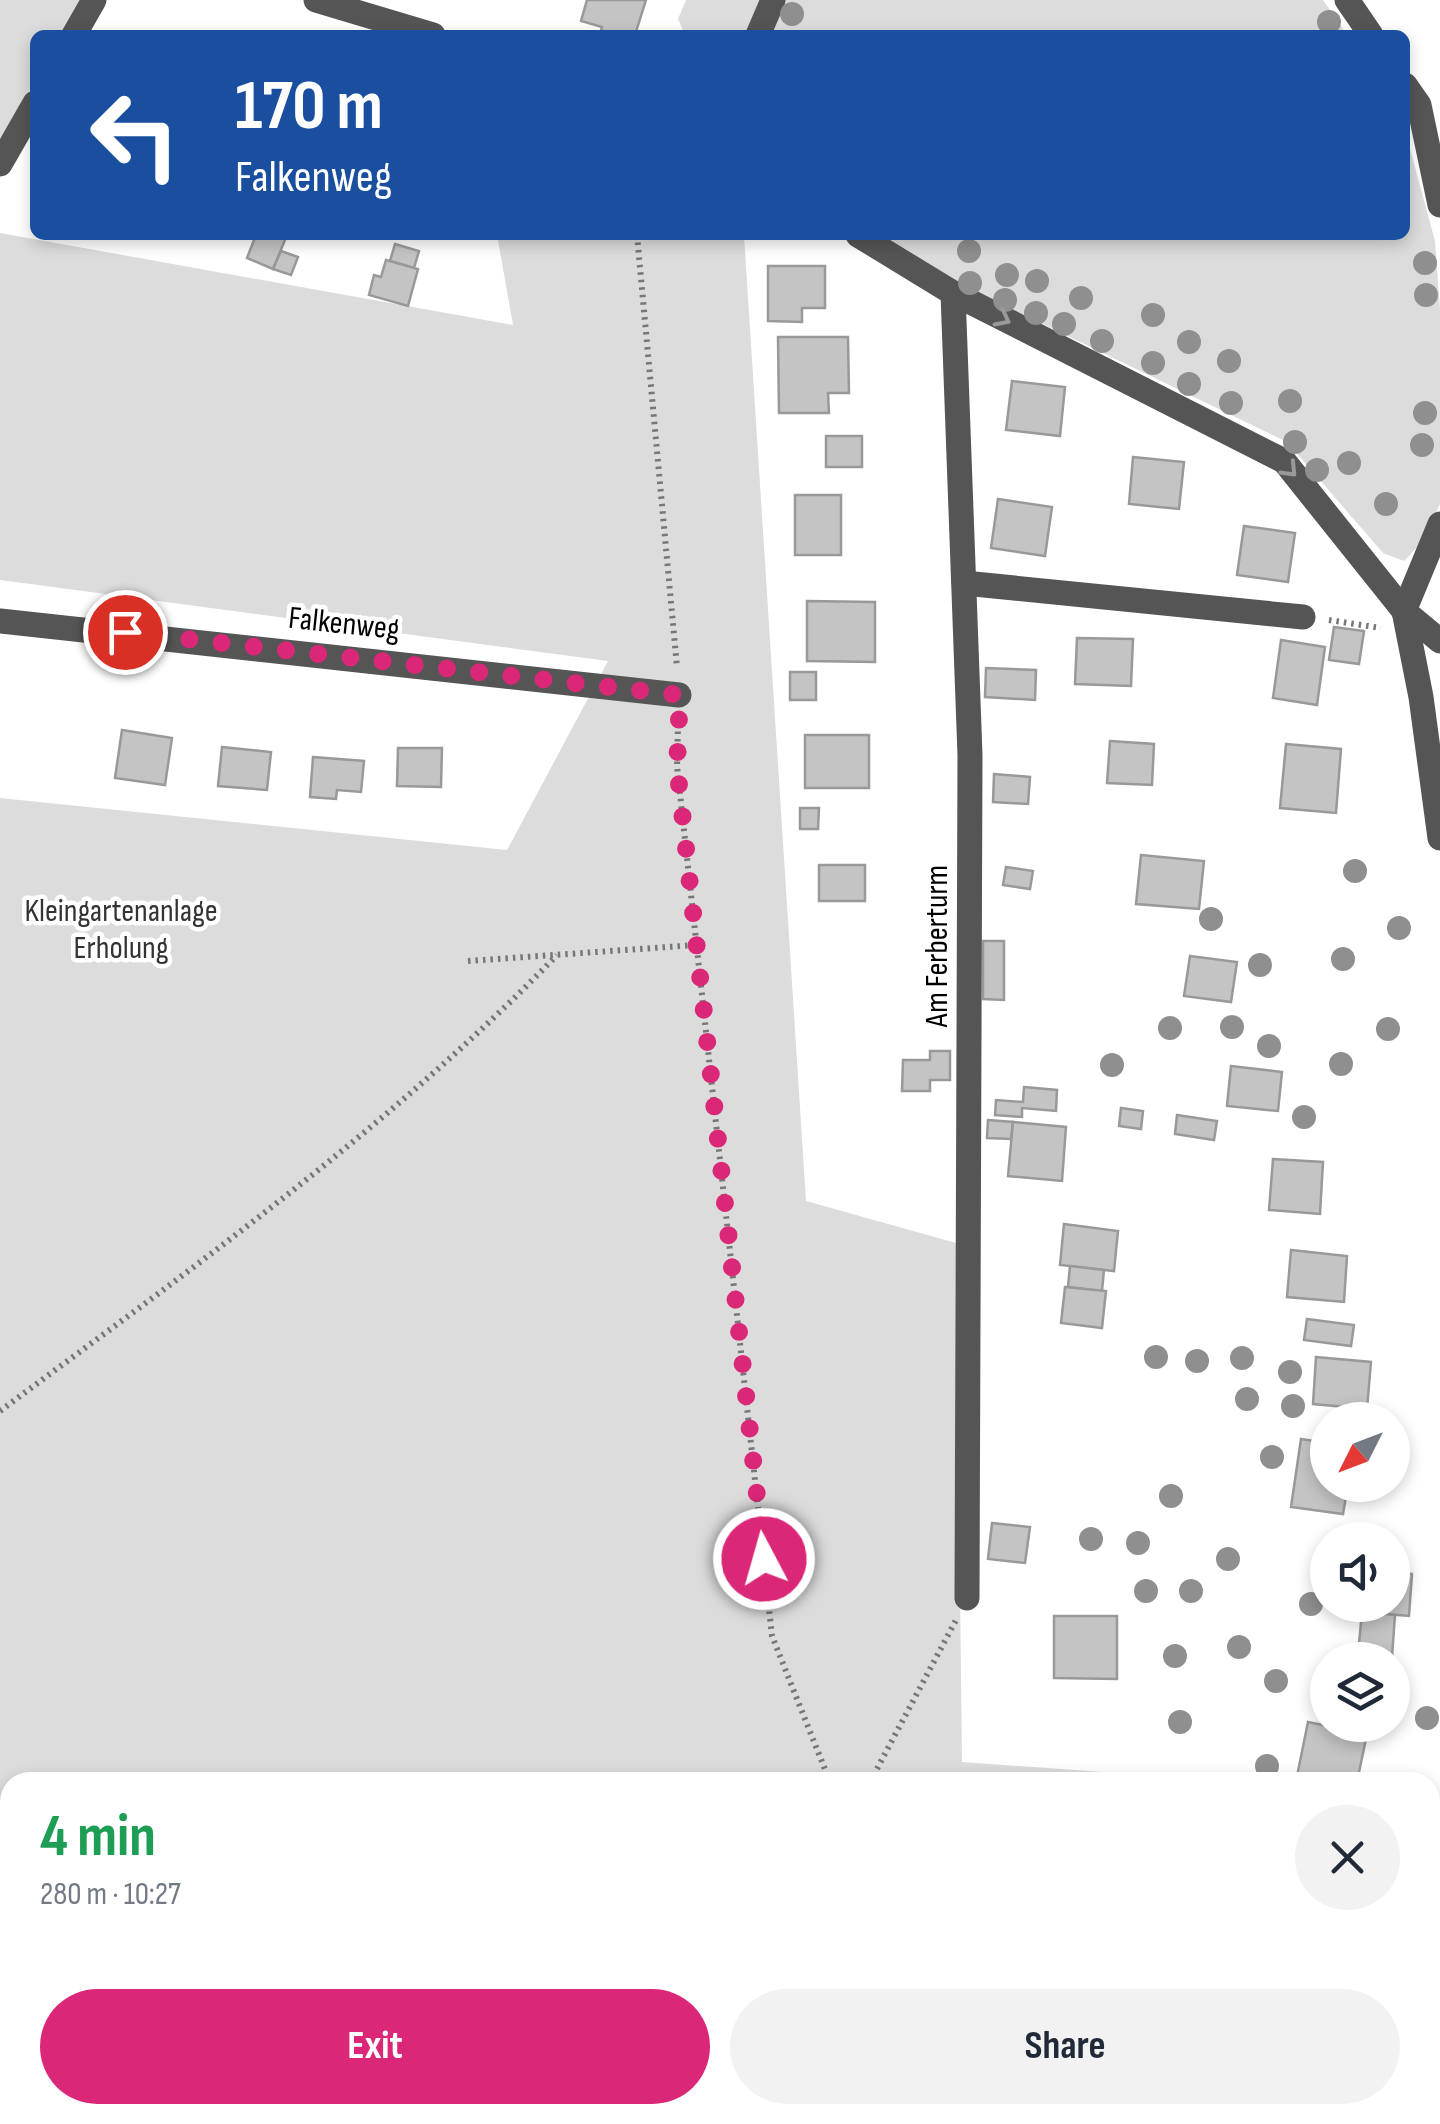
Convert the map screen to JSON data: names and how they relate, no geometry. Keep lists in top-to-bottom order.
{
  "streets": {
    "street": ["Falkenweg", "Am Ferberturm"]
  },
  "parks": ["Kleingartenanlage Erholung"],
  "north": "bottom left",
  "page": {
    "turn": ["170 m", "Falkenweg"],
    "heading": ["4 min", "280 m · 10:27"],
    "buttons": ["Exit", "Share"]
  }
}
